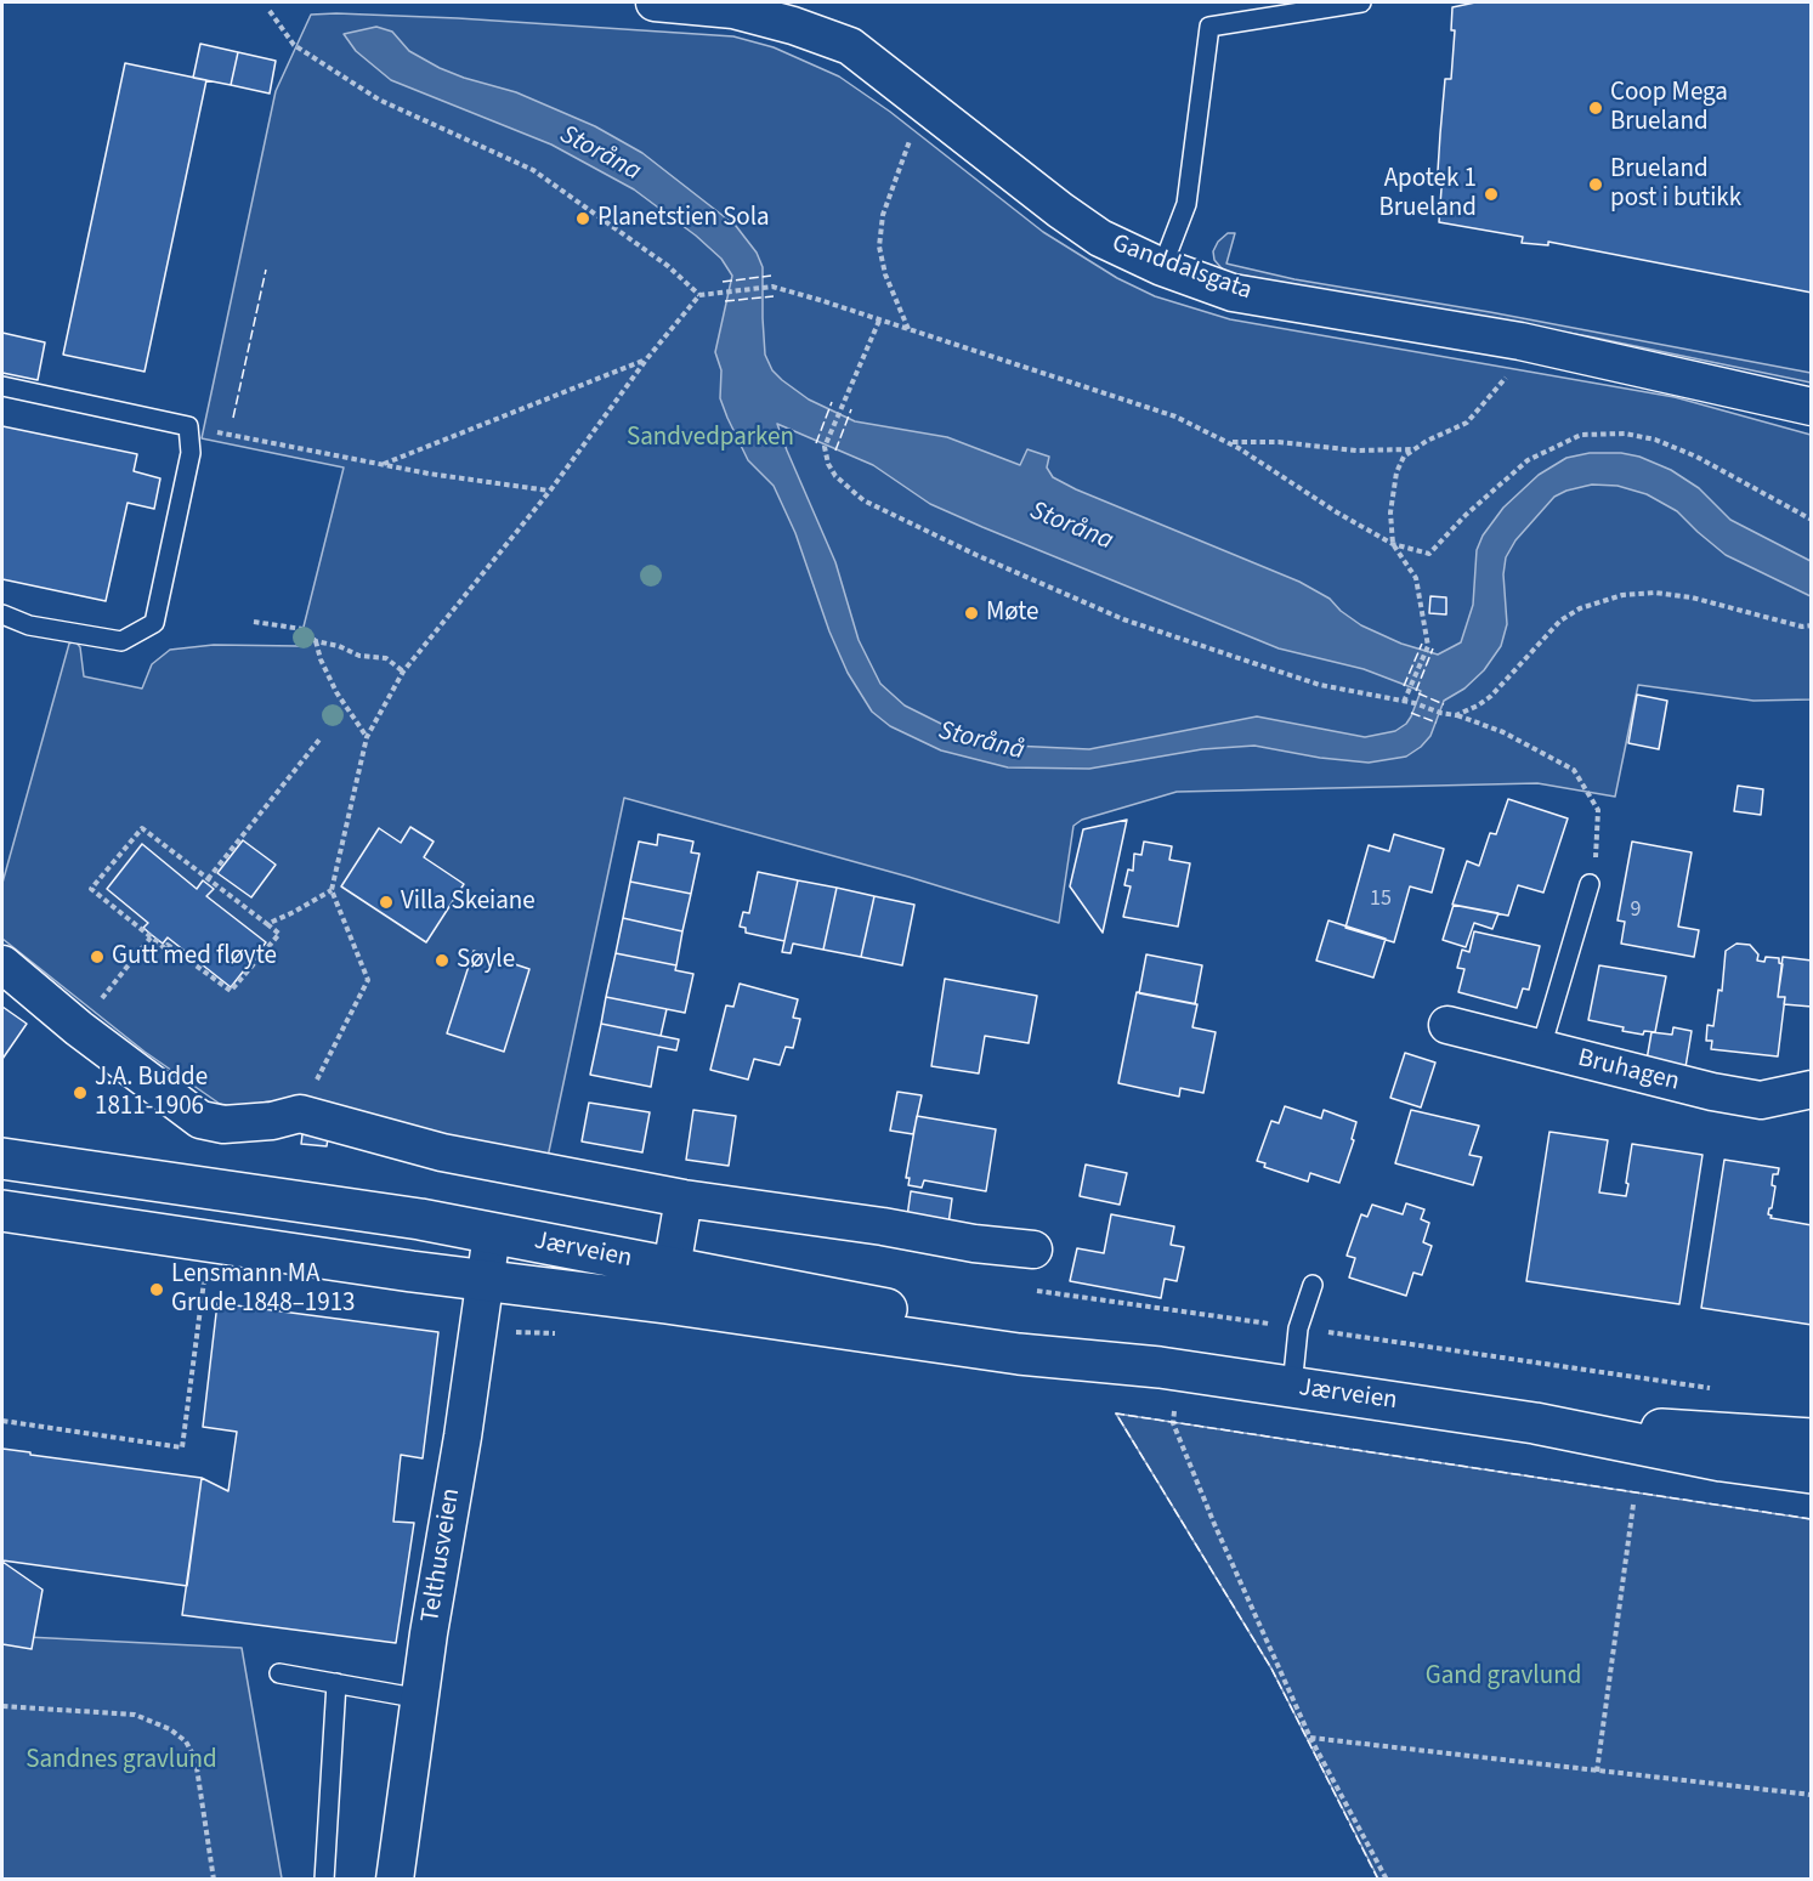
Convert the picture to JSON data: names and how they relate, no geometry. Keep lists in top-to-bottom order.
{
  "streets": {
    "main road": ["Jærveien"],
    "street": ["Ganddalsgata", "Bruhagen", "Telthusveien"]
  },
  "crossings": [
    ["Jærveien", "Telthusveien"]
  ],
  "water": ["Storåna", "Storånå"],
  "parks": ["Sandvedparken", "Gand gravlund", "Sandnes gravlund"],
  "places": [
    "Coop Mega Brueland",
    "Brueland post i butikk",
    "Apotek 1 Brueland",
    "Planetstien Sola",
    "Møte",
    "Villa Skeiane",
    "Gutt med fløyte",
    "Søyle",
    "J.A. Budde 1811-1906",
    "Lensmann MA Grude 1848–1913"
  ],
  "house_numbers": ["15", "9"]
}
